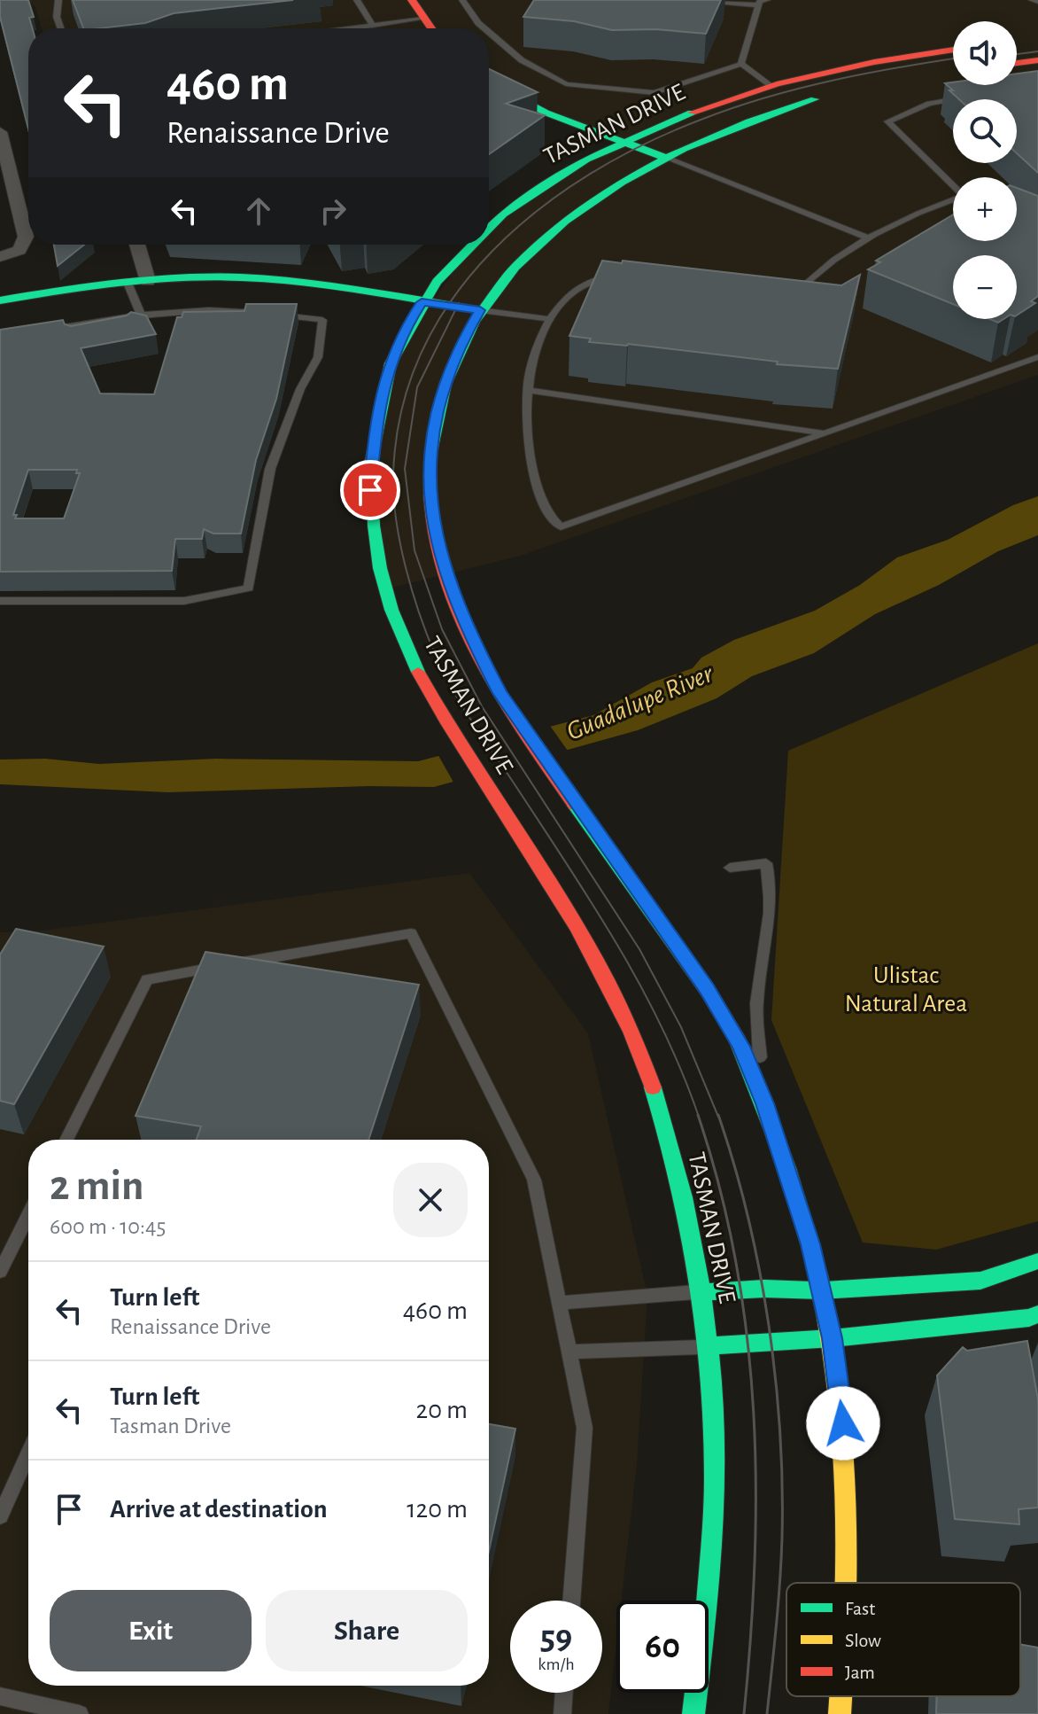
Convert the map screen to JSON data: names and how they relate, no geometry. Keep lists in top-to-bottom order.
{
  "streets": {
    "main road": ["TASMAN DRIVE"]
  },
  "water": ["Guadalupe River"],
  "parks": ["Ulistac Natural Area"],
  "legend": ["Fast", "Slow", "Jam"],
  "page": {
    "map_buttons": ["+", "−"],
    "turn": ["460 m", "Renaissance Drive"],
    "heading": ["2 min", "600 m · 10:45"],
    "list": [
      {
        "name": "Turn left",
        "note": "Renaissance Drive",
        "value": "460 m"
      },
      {
        "name": "Turn left",
        "note": "Tasman Drive",
        "value": "20 m"
      },
      {
        "name": "Arrive at destination",
        "value": "120 m"
      }
    ],
    "buttons": ["Exit", "Share"],
    "speed": "59 km/h",
    "limit": "60"
  }
}
